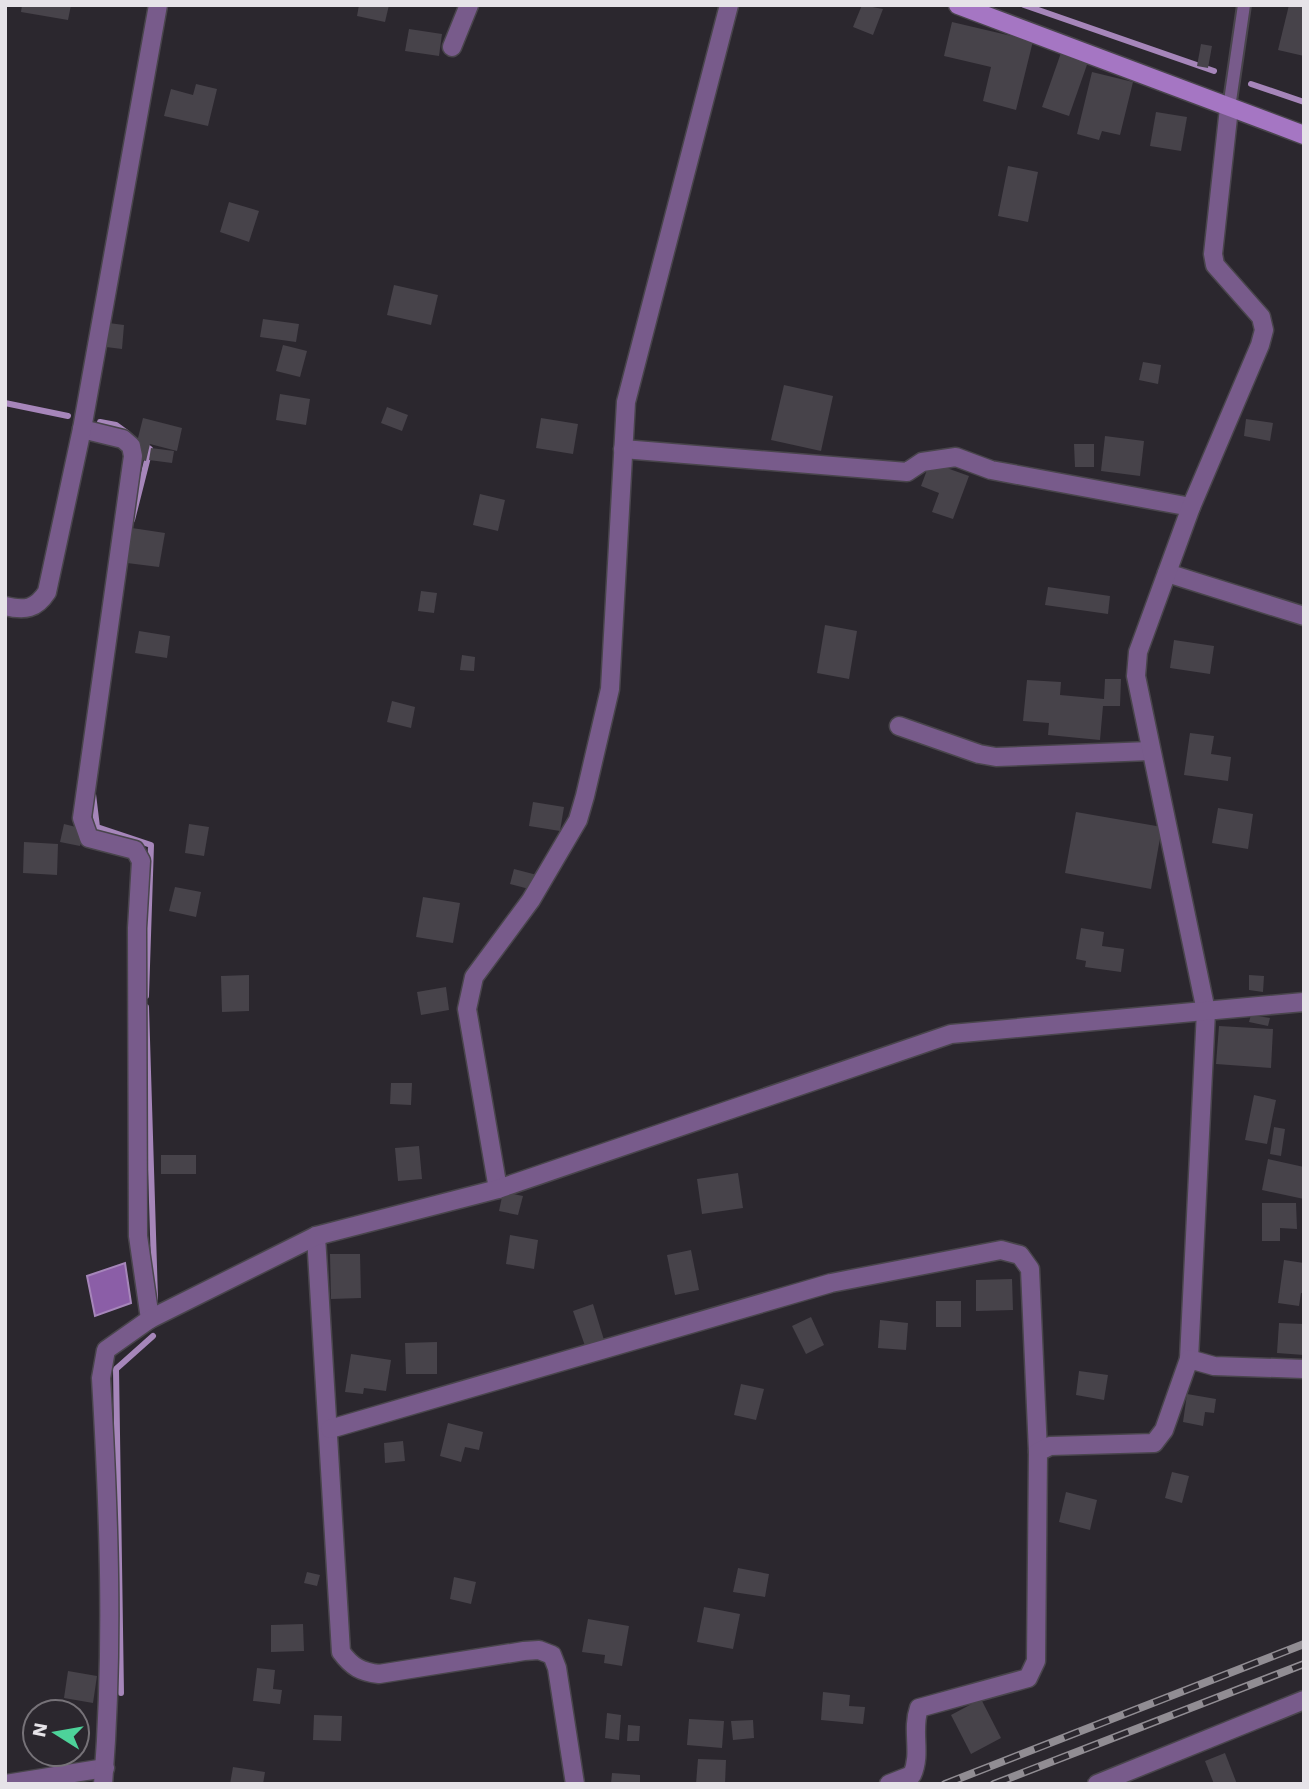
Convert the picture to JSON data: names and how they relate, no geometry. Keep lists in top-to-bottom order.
{
  "north": "left"
}
